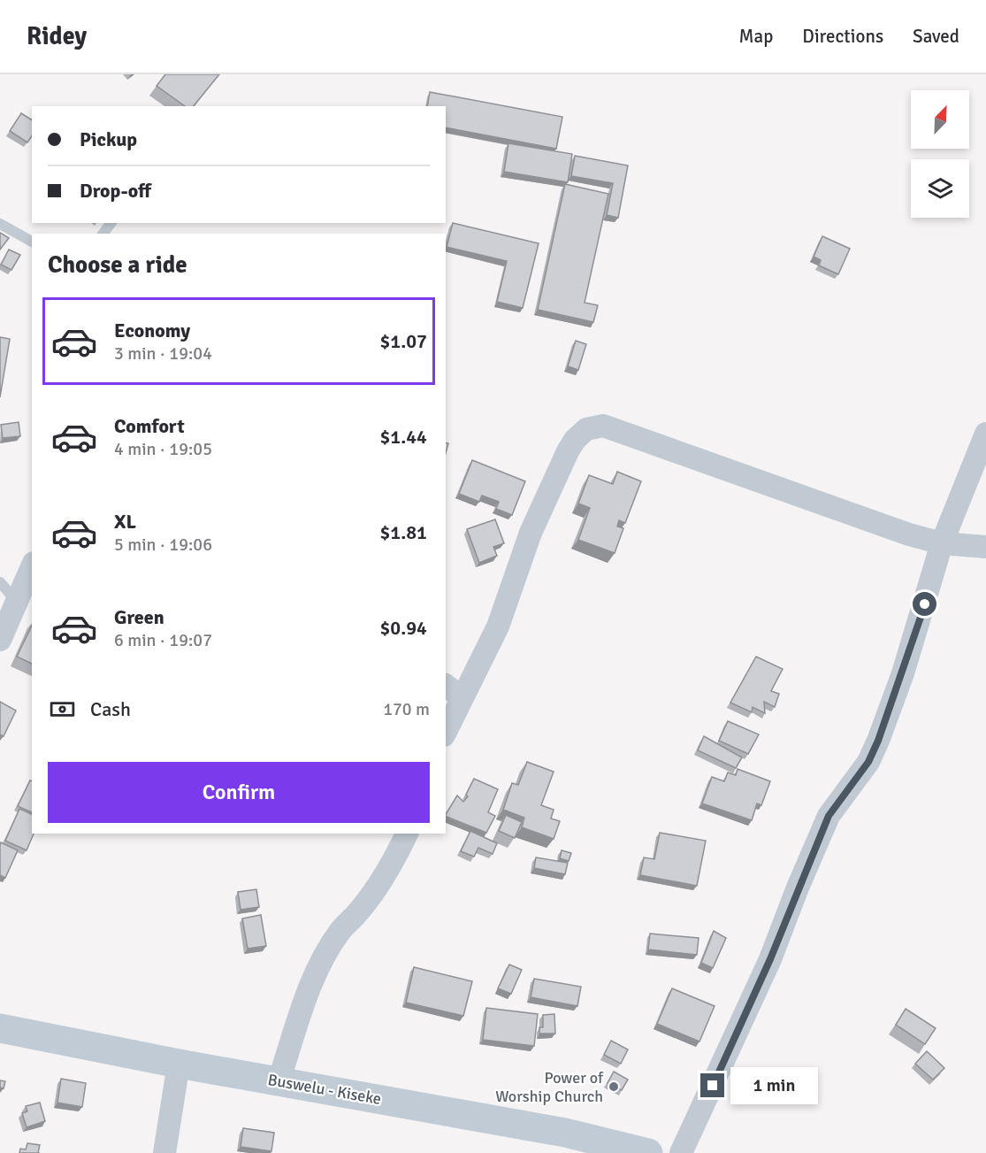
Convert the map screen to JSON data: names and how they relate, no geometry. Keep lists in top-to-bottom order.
{
  "streets": {
    "main road": ["Buswelu - Kiseke"]
  },
  "places": ["Power of Worship Church"],
  "north": "top right",
  "page": {
    "header": "Ridey",
    "nav": ["Map", "Directions", "Saved"],
    "banner": ["Pickup", "Drop-off"],
    "heading": "Choose a ride",
    "list": [
      {
        "name": "Economy",
        "note": "3 min · 19:04",
        "value": "$1.07"
      },
      {
        "name": "Comfort",
        "note": "4 min · 19:05",
        "value": "$1.44"
      },
      {
        "name": "XL",
        "note": "5 min · 19:06",
        "value": "$1.81"
      },
      {
        "name": "Green",
        "note": "6 min · 19:07",
        "value": "$0.94"
      }
    ],
    "pay": ["Cash", "170 m"],
    "buttons": "Confirm",
    "bubble": "1 min"
  }
}
